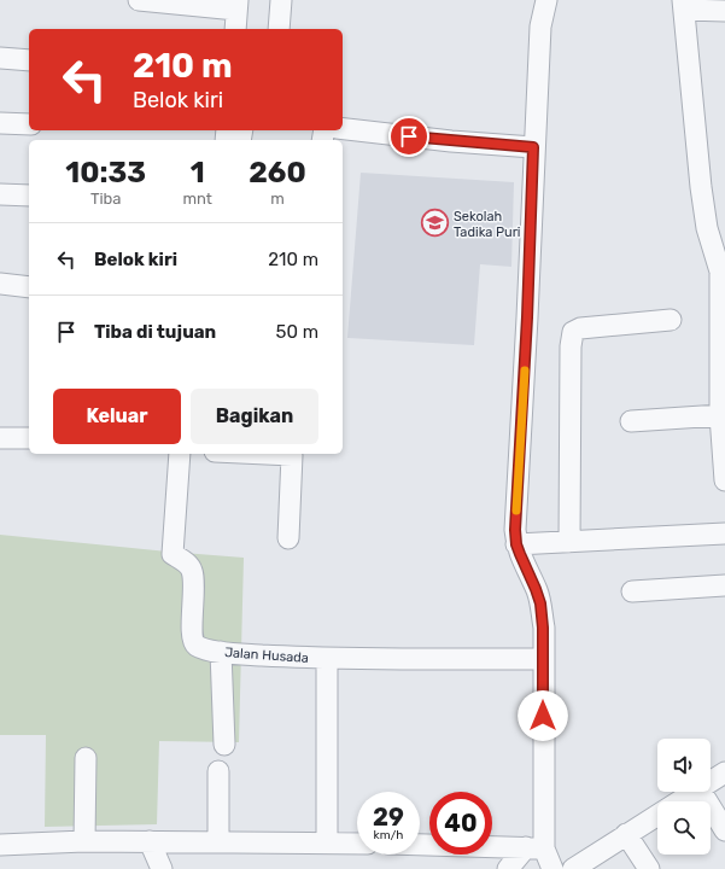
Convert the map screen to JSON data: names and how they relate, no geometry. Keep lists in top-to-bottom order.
{
  "streets": {
    "street": ["Jalan Husada"]
  },
  "places": {
    "school or university": ["Sekolah Tadika Puri"]
  },
  "page": {
    "turn": ["210 m", "Belok kiri"],
    "eta": [
      "10:33",
      "Tiba",
      "1",
      "mnt",
      "260",
      "m"
    ],
    "list": [
      {
        "name": "Belok kiri",
        "value": "210 m"
      },
      {
        "name": "Tiba di tujuan",
        "value": "50 m"
      }
    ],
    "buttons": ["Keluar", "Bagikan"],
    "speed": "29 km/h",
    "limit": "40"
  }
}
